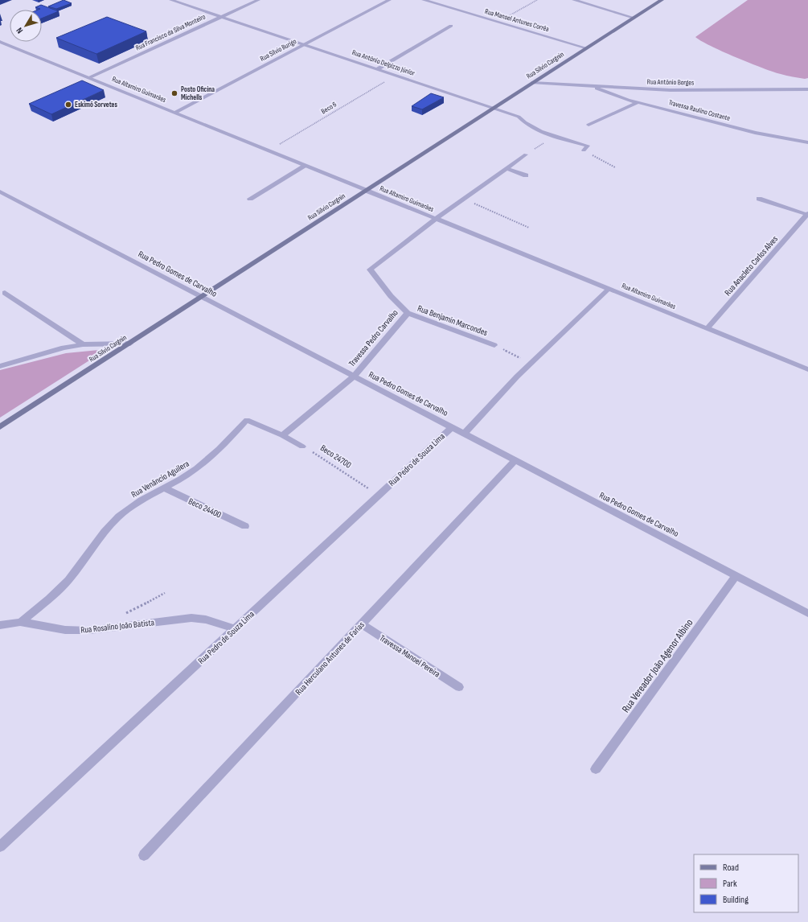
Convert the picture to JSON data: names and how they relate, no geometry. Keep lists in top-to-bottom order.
{
  "streets": {
    "main road": ["Rua Sílvio Cargnin"],
    "street": [
      "Rua Manoel Antunes Corrêa",
      "Rua Francisco da Silva Monteiro",
      "Rua Sílvio Burigo",
      "Rua Antônio Delpizzo Júnior",
      "Rua Antônio Borges",
      "Rua Altamiro Guimarães",
      "Travessa Raulino Costante",
      "Rua Anacleto Carlos Alves",
      "Rua Pedro Gomes de Carvalho",
      "Rua Benjamin Marcondes",
      "Travessa Pedro Carvalho",
      "Rua Pedro de Souza Lima",
      "Rua Venâncio Aguilera",
      "Beco 24400",
      "Rua Rosalino João Batista",
      "Travessa Manoel Pereira",
      "Rua Herculano Antunes de Farias",
      "Rua Vereador João Agenor Albino"
    ],
    "path": ["Beco 6", "Beco 24700"]
  },
  "crossings": [
    ["Rua Manoel Antunes Corrêa", "Rua Sílvio Cargnin"],
    ["Rua Francisco da Silva Monteiro", "Rua Antônio Delpizzo Júnior"],
    ["Rua Francisco da Silva Monteiro", "Rua Altamiro Guimarães"],
    ["Rua Sílvio Burigo", "Rua Antônio Delpizzo Júnior"],
    ["Rua Sílvio Burigo", "Rua Altamiro Guimarães"],
    ["Rua Antônio Delpizzo Júnior", "Rua Sílvio Cargnin"],
    ["Rua Antônio Delpizzo Júnior", "Beco 6"],
    ["Rua Sílvio Cargnin", "Rua Antônio Borges"],
    ["Rua Sílvio Cargnin", "Rua Altamiro Guimarães"],
    ["Rua Sílvio Cargnin", "Rua Pedro Gomes de Carvalho"],
    ["Rua Antônio Borges", "Travessa Raulino Costante"],
    ["Rua Altamiro Guimarães", "Beco 6"],
    ["Rua Altamiro Guimarães", "Rua Anacleto Carlos Alves"],
    ["Rua Altamiro Guimarães", "Rua Benjamin Marcondes"],
    ["Rua Pedro Gomes de Carvalho", "Travessa Pedro Carvalho"],
    ["Rua Pedro Gomes de Carvalho", "Rua Pedro de Souza Lima"],
    ["Rua Pedro Gomes de Carvalho", "Rua Herculano Antunes de Farias"],
    ["Rua Pedro Gomes de Carvalho", "Rua Vereador João Agenor Albino"],
    ["Rua Benjamin Marcondes", "Travessa Pedro Carvalho"],
    ["Beco 24700", "Rua Pedro de Souza Lima"],
    ["Rua Pedro de Souza Lima", "Rua Rosalino João Batista"],
    ["Rua Venâncio Aguilera", "Beco 24400"],
    ["Rua Venâncio Aguilera", "Rua Rosalino João Batista"],
    ["Travessa Manoel Pereira", "Rua Herculano Antunes de Farias"]
  ],
  "places": ["Posto Oficina Michells", "Eskimó Sorvetes"],
  "legend": ["Road", "Park", "Building"],
  "north": "bottom left"
}
